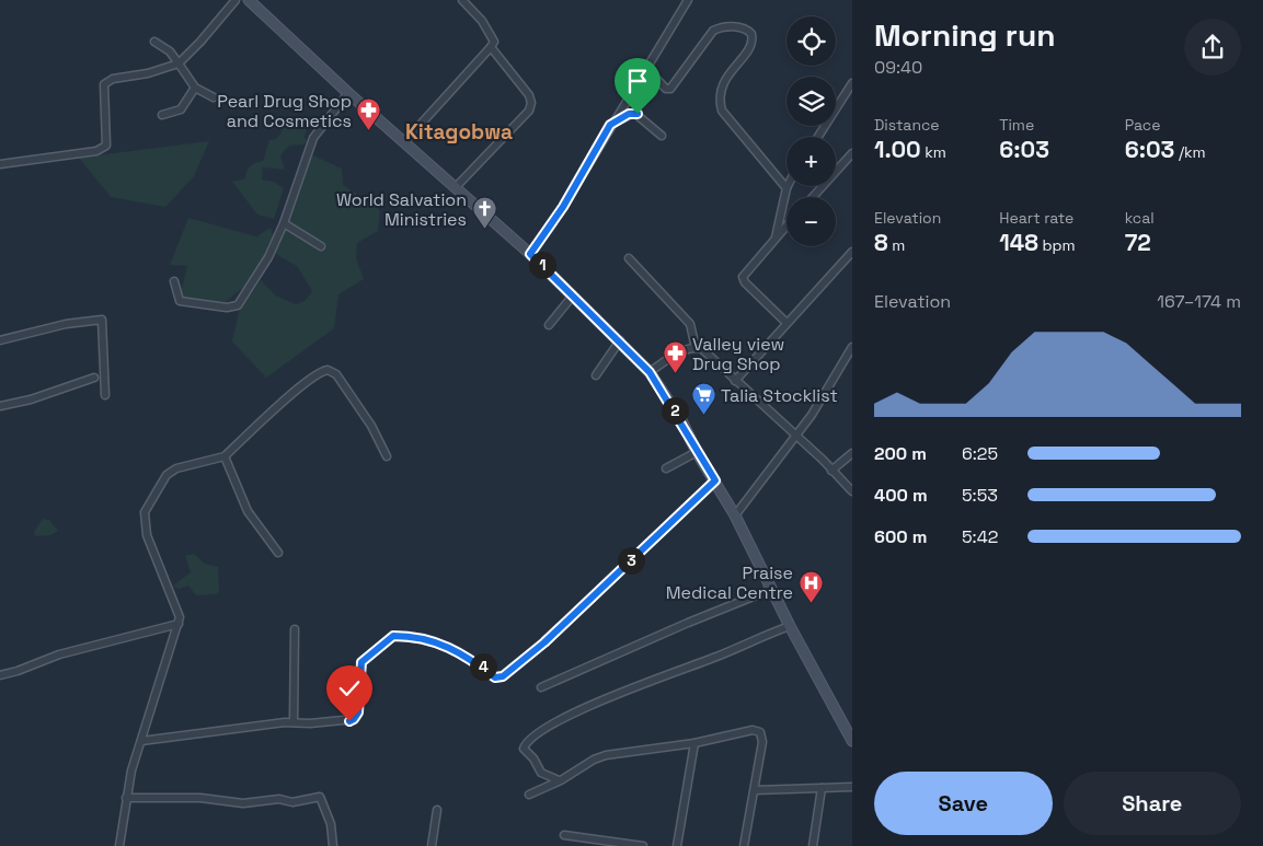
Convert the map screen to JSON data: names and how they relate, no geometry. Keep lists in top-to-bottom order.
{
  "districts": ["Kitagobwa"],
  "places": {
    "pharmacy": ["Pearl Drug Shop and Cosmetics", "Valley view Drug Shop"],
    "church": ["World Salvation Ministries"],
    "supermarket": ["Talia Stocklist"],
    "hospital": ["Praise Medical Centre"]
  },
  "page": {
    "heading": ["Morning run", "09:40"],
    "map_buttons": ["+", "−"],
    "stats": [
      ["Distance", "1.00 km"],
      ["Time", "6:03"],
      ["Pace", "6:03 /km"],
      ["Elevation", "8 m"],
      ["Heart rate", "148 bpm"],
      ["kcal", "72"]
    ],
    "pins": [
      "1",
      "2",
      "3",
      "4"
    ],
    "chart": ["Elevation", "167–174 m"],
    "list": [
      {
        "name": "200 m",
        "note": "6:25"
      },
      {
        "name": "400 m",
        "note": "5:53"
      },
      {
        "name": "600 m",
        "note": "5:42"
      }
    ],
    "buttons": ["Save", "Share"]
  }
}
